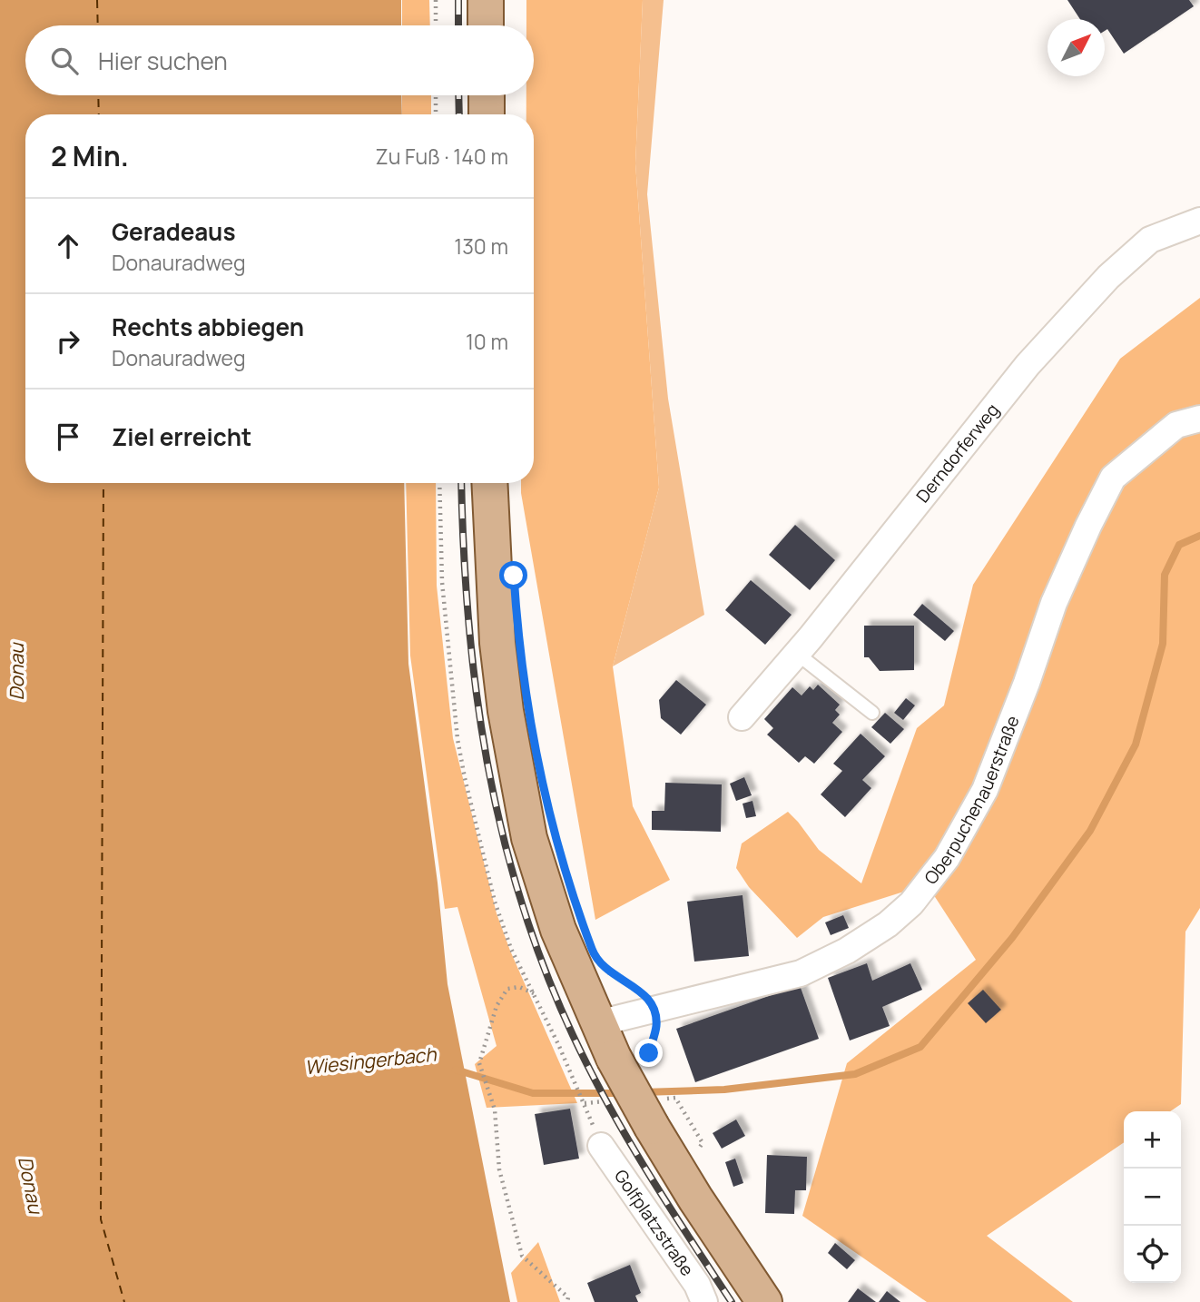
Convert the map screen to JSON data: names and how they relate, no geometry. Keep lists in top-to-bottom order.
{
  "streets": {
    "street": ["Derndorferweg", "Oberpuchenauerstraße", "Golfplatzstraße"]
  },
  "water": ["Donau", "Wiesingerbach"],
  "north": "top right",
  "page": {
    "search": "Hier suchen",
    "heading": ["2 Min.", "Zu Fuß · 140 m"],
    "list": [
      ["Geradeaus", "Donauradweg", "130 m"],
      ["Rechts abbiegen", "Donauradweg", "10 m"],
      "Ziel erreicht"
    ],
    "map_buttons": ["+", "−"]
  }
}
